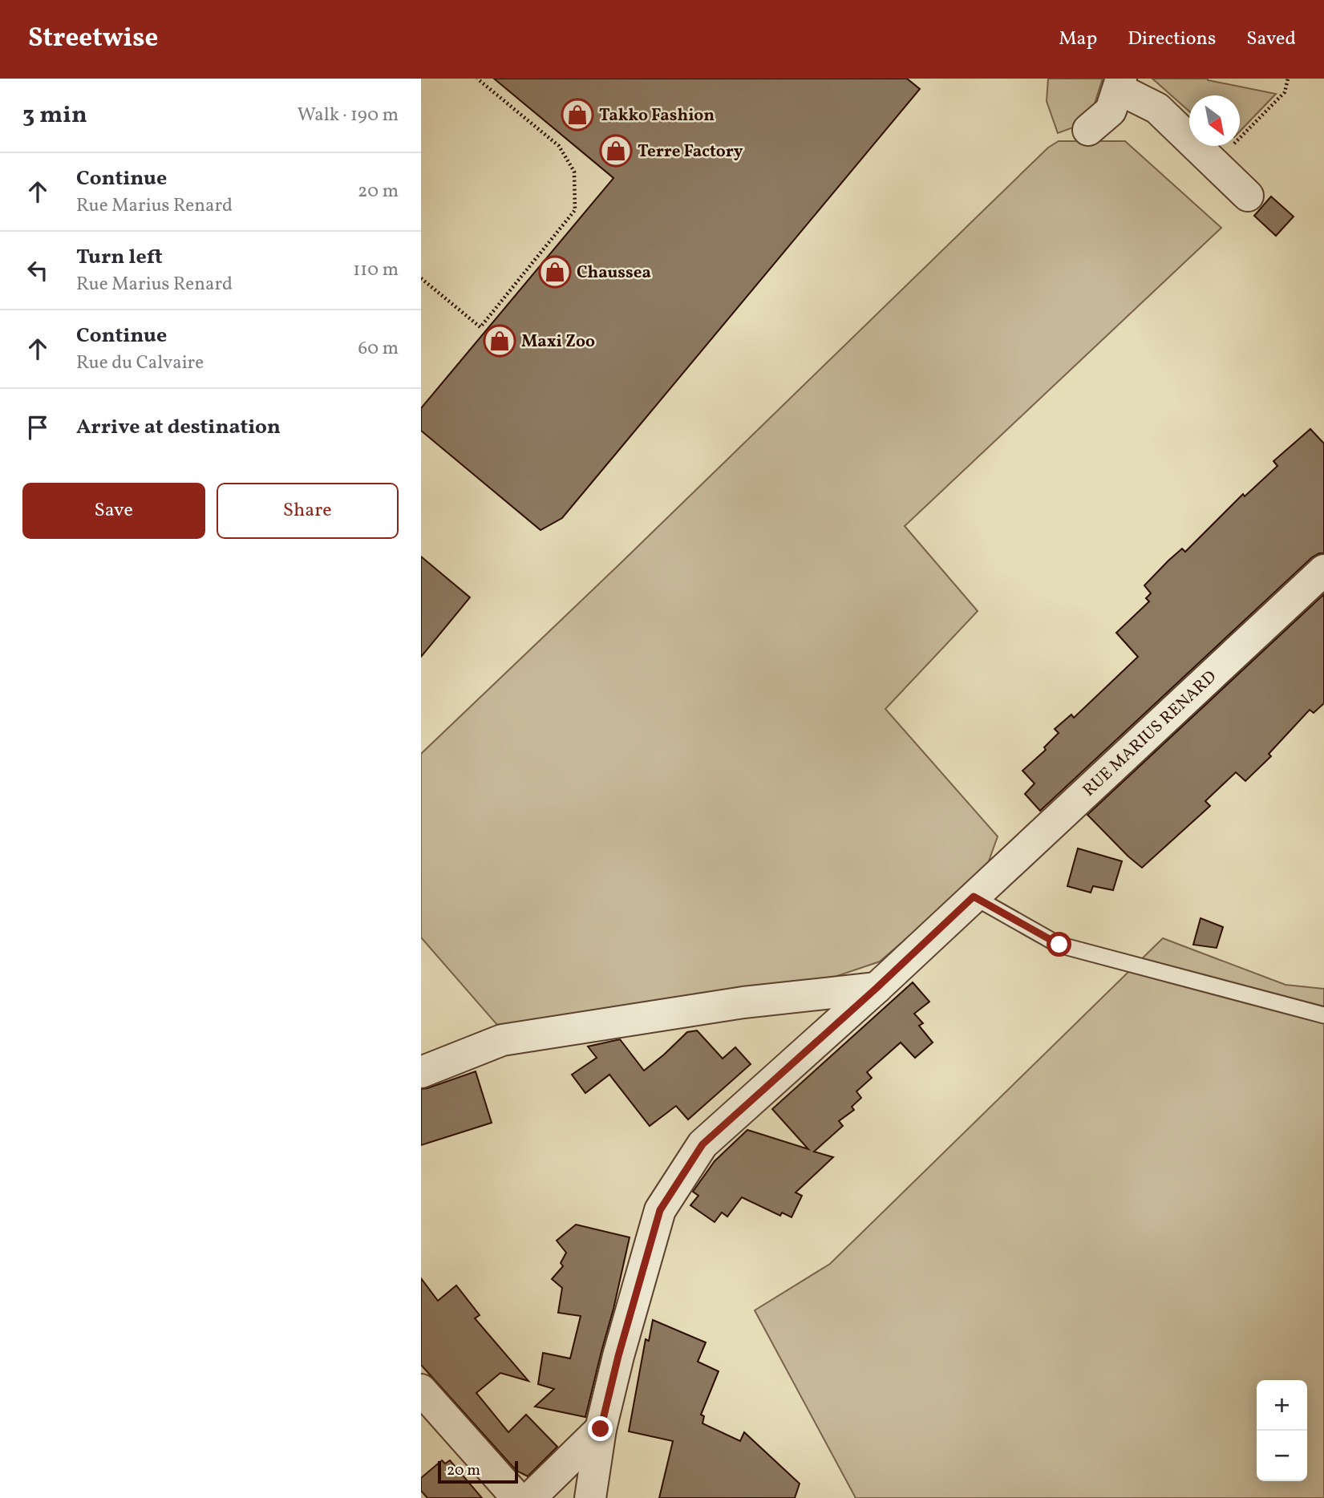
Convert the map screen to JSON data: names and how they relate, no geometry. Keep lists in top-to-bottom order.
{
  "streets": {
    "street": ["RUE MARIUS RENARD"]
  },
  "places": {
    "shop": [
      "Takko Fashion",
      "Terre Factory",
      "Chaussea",
      "Maxi Zoo"
    ]
  },
  "scale_bar": "20 m",
  "north": "bottom right",
  "page": {
    "header": "Streetwise",
    "nav": ["Map", "Directions", "Saved"],
    "heading": ["3 min", "Walk · 190 m"],
    "list": [
      ["Continue", "Rue Marius Renard", "20 m"],
      ["Turn left", "Rue Marius Renard", "110 m"],
      ["Continue", "Rue du Calvaire", "60 m"],
      "Arrive at destination"
    ],
    "buttons": ["Save", "Share"],
    "map_buttons": ["+", "−"],
    "scale": "20 m"
  }
}
